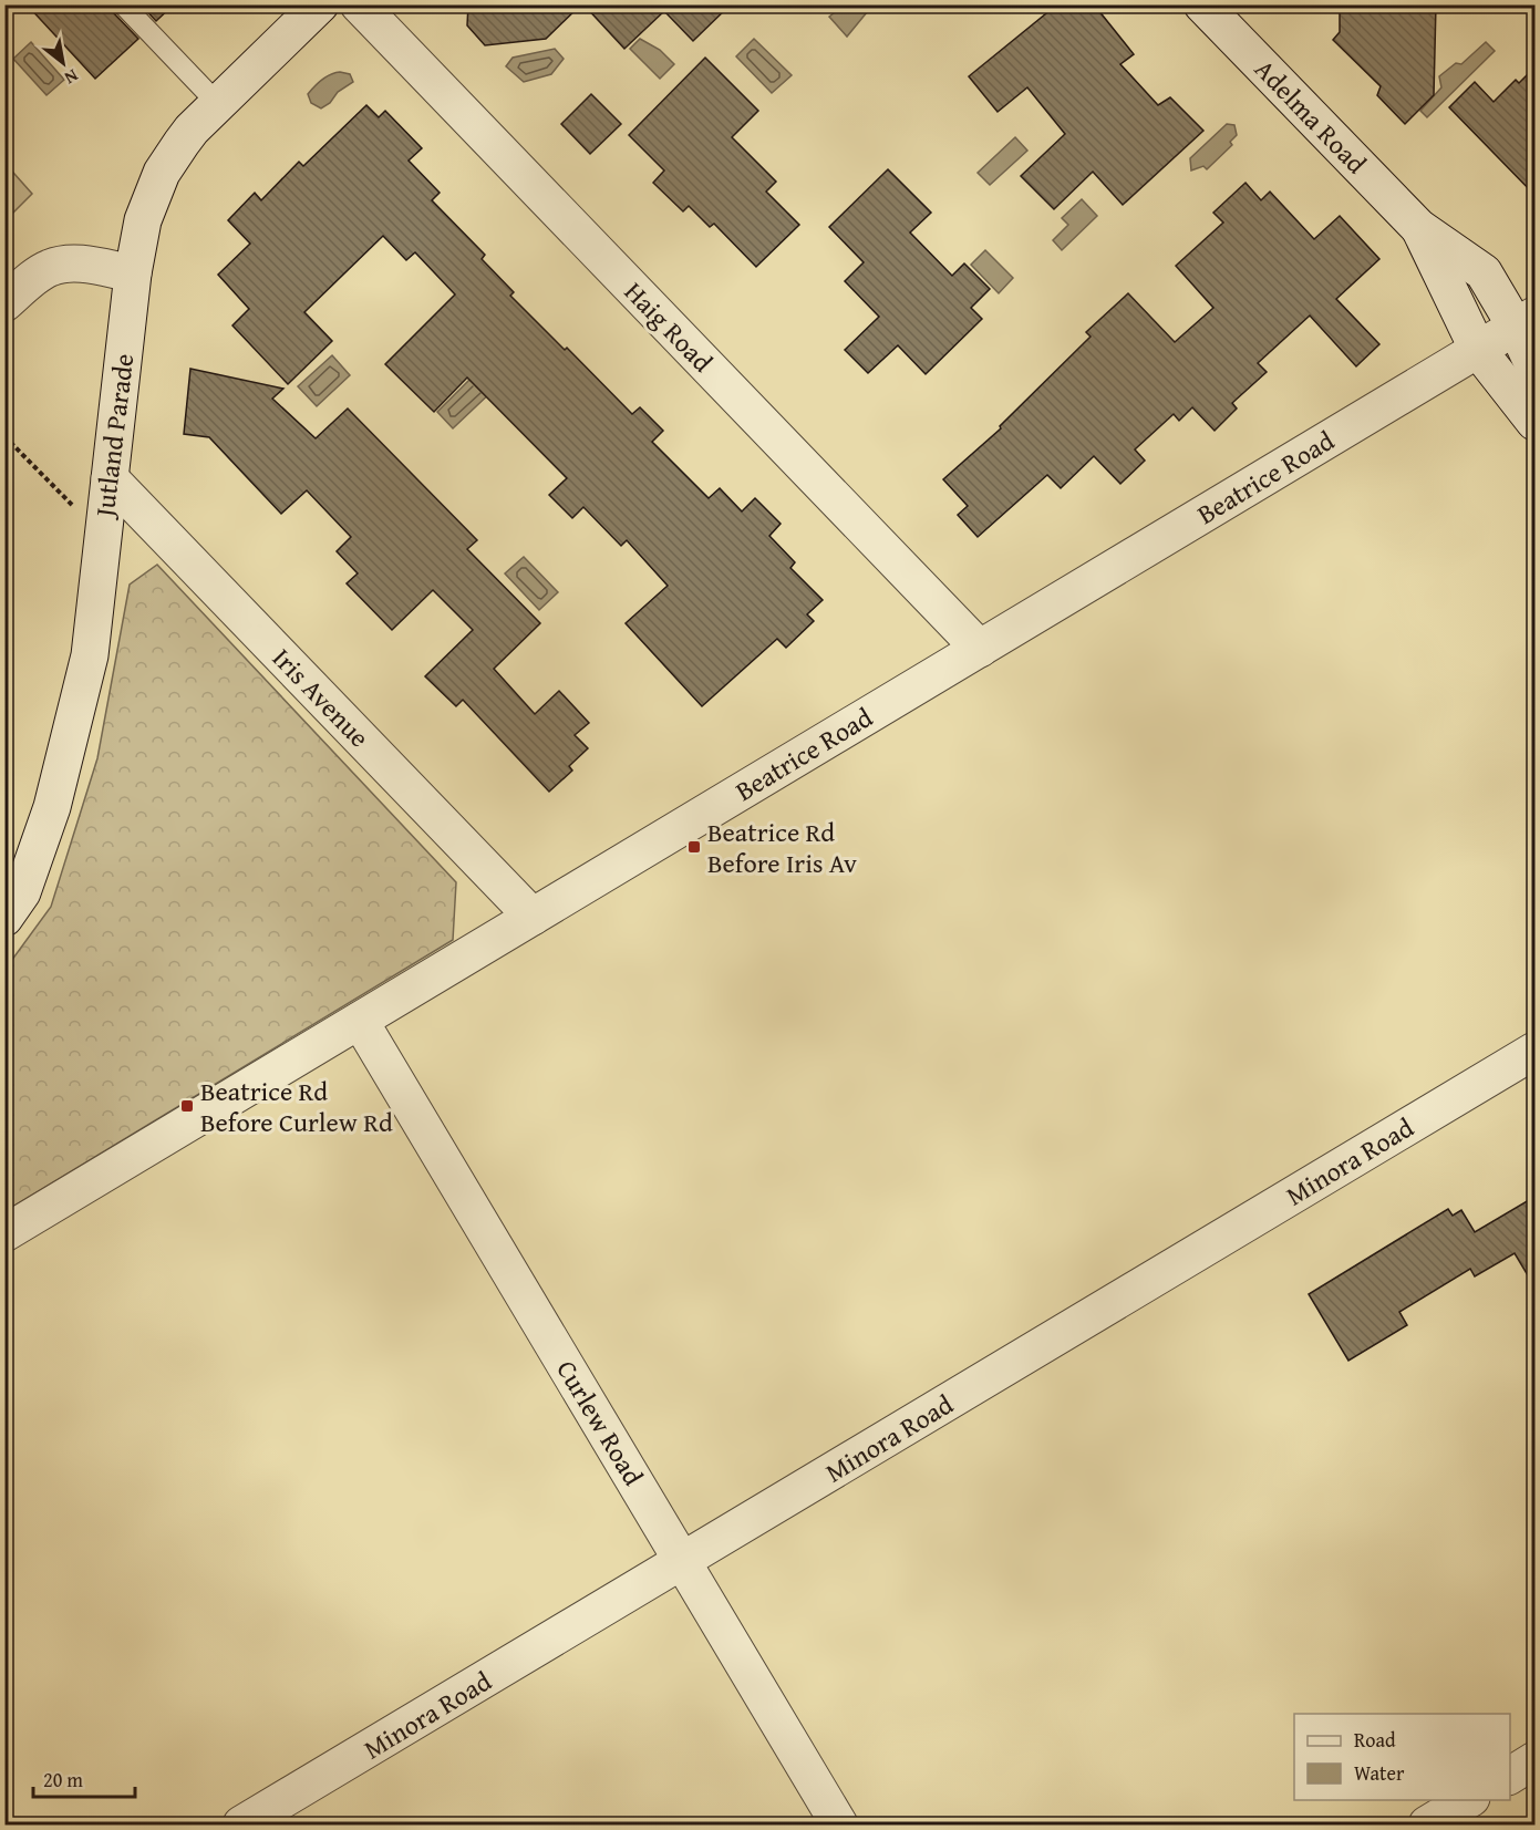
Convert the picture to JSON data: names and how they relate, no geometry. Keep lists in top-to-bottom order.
{
  "streets": {
    "street": [
      "Adelma Road",
      "Haig Road",
      "Jutland Parade",
      "Beatrice Road",
      "Iris Avenue",
      "Minora Road",
      "Curlew Road"
    ]
  },
  "crossings": [
    ["Adelma Road", "Beatrice Road"],
    ["Haig Road", "Beatrice Road"],
    ["Jutland Parade", "Iris Avenue"],
    ["Beatrice Road", "Iris Avenue"],
    ["Beatrice Road", "Curlew Road"],
    ["Minora Road", "Curlew Road"]
  ],
  "places": {
    "transit": ["Beatrice Rd Before Iris Av", "Beatrice Rd Before Curlew Rd"]
  },
  "legend": ["Road", "Water"],
  "scale_bar": "20 m",
  "north": "bottom right"
}
